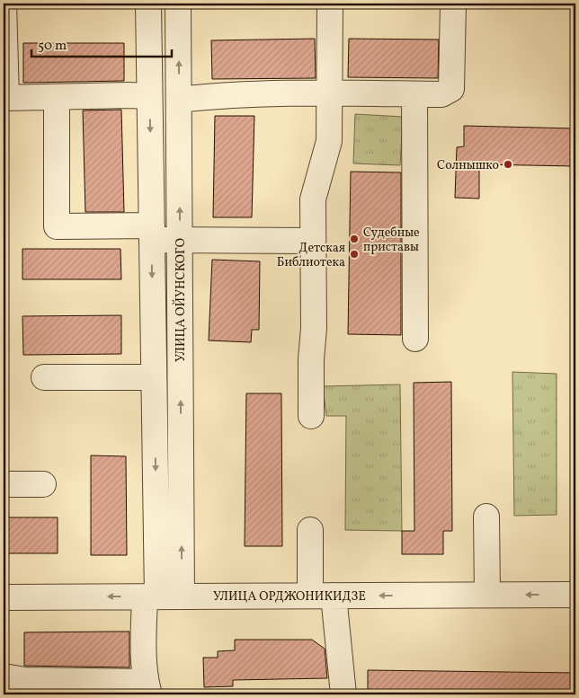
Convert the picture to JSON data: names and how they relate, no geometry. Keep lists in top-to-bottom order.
{
  "streets": {
    "street": ["УЛИЦА ОЙУНСКОГО", "УЛИЦА ОРДЖОНИКИДЗЕ"]
  },
  "crossings": [
    ["УЛИЦА ОЙУНСКОГО", "УЛИЦА ОРДЖОНИКИДЗЕ"]
  ],
  "places": ["Солнышко", "Судебные приставы", "Детская Библиотека"],
  "scale_bar": "50 m"
}
